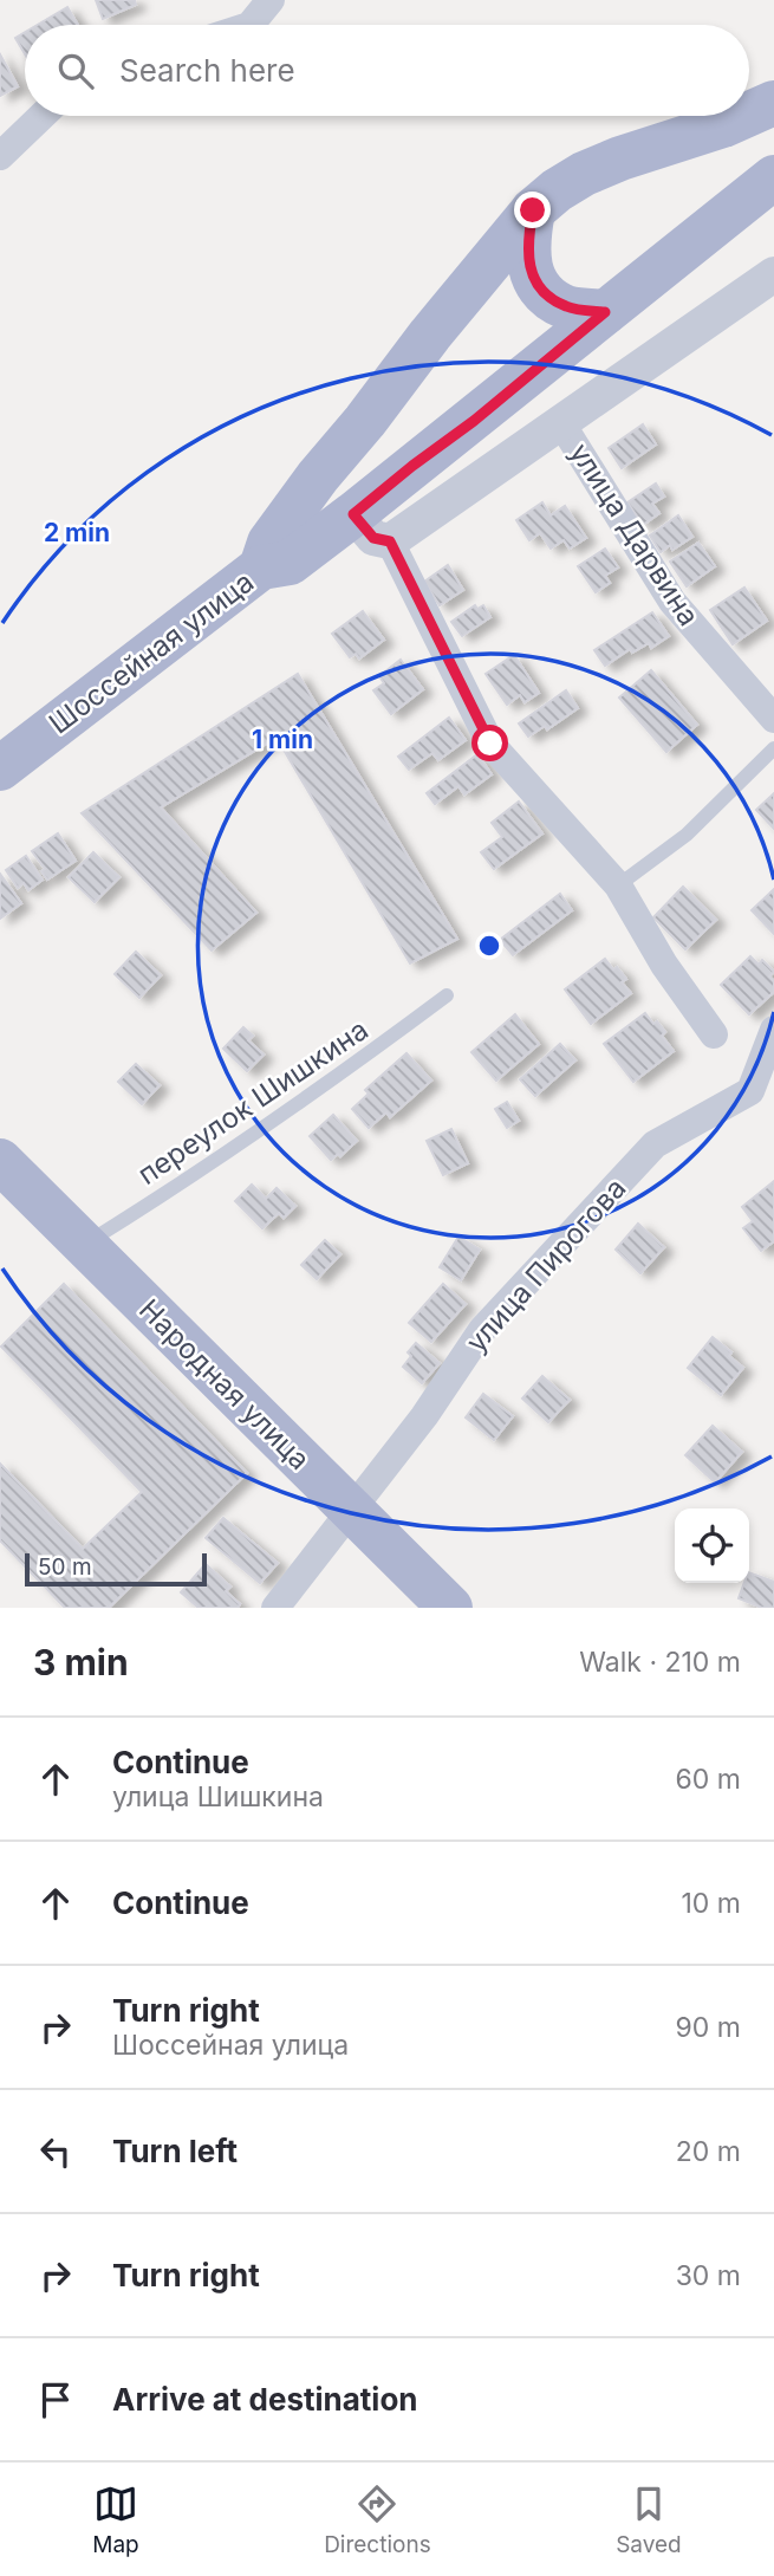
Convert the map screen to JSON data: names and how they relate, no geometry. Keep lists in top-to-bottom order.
{
  "streets": {
    "main road": ["Шоссейная улица", "Народная улица"],
    "street": ["улица Дарвина", "улица Пирогова"],
    "lane": ["переулок Шишкина"]
  },
  "crossings": [
    ["переулок Шишкина", "Народная улица"],
    ["улица Пирогова", "Народная улица"]
  ],
  "scale_bar": "50 m",
  "page": {
    "search": "Search here",
    "scale": "50 m",
    "heading": ["3 min", "Walk · 210 m"],
    "list": [
      ["Continue", "улица Шишкина", "60 m"],
      ["Continue", "10 m"],
      ["Turn right", "Шоссейная улица", "90 m"],
      ["Turn left", "20 m"],
      ["Turn right", "30 m"],
      "Arrive at destination"
    ],
    "nav": ["Map", "Directions", "Saved"]
  },
  "rings": ["2 min", "1 min"]
}
